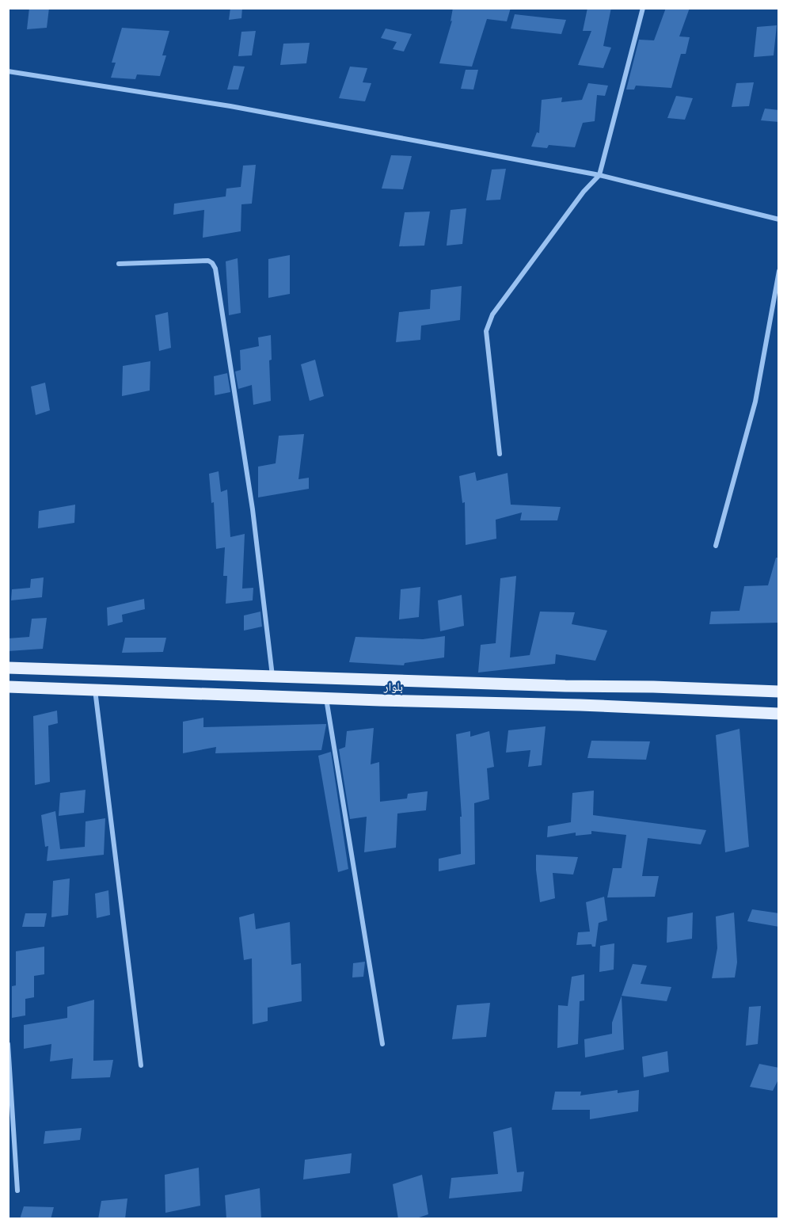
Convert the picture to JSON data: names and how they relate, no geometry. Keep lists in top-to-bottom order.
{
  "streets": {
    "main road": ["بلوار"]
  }
}
